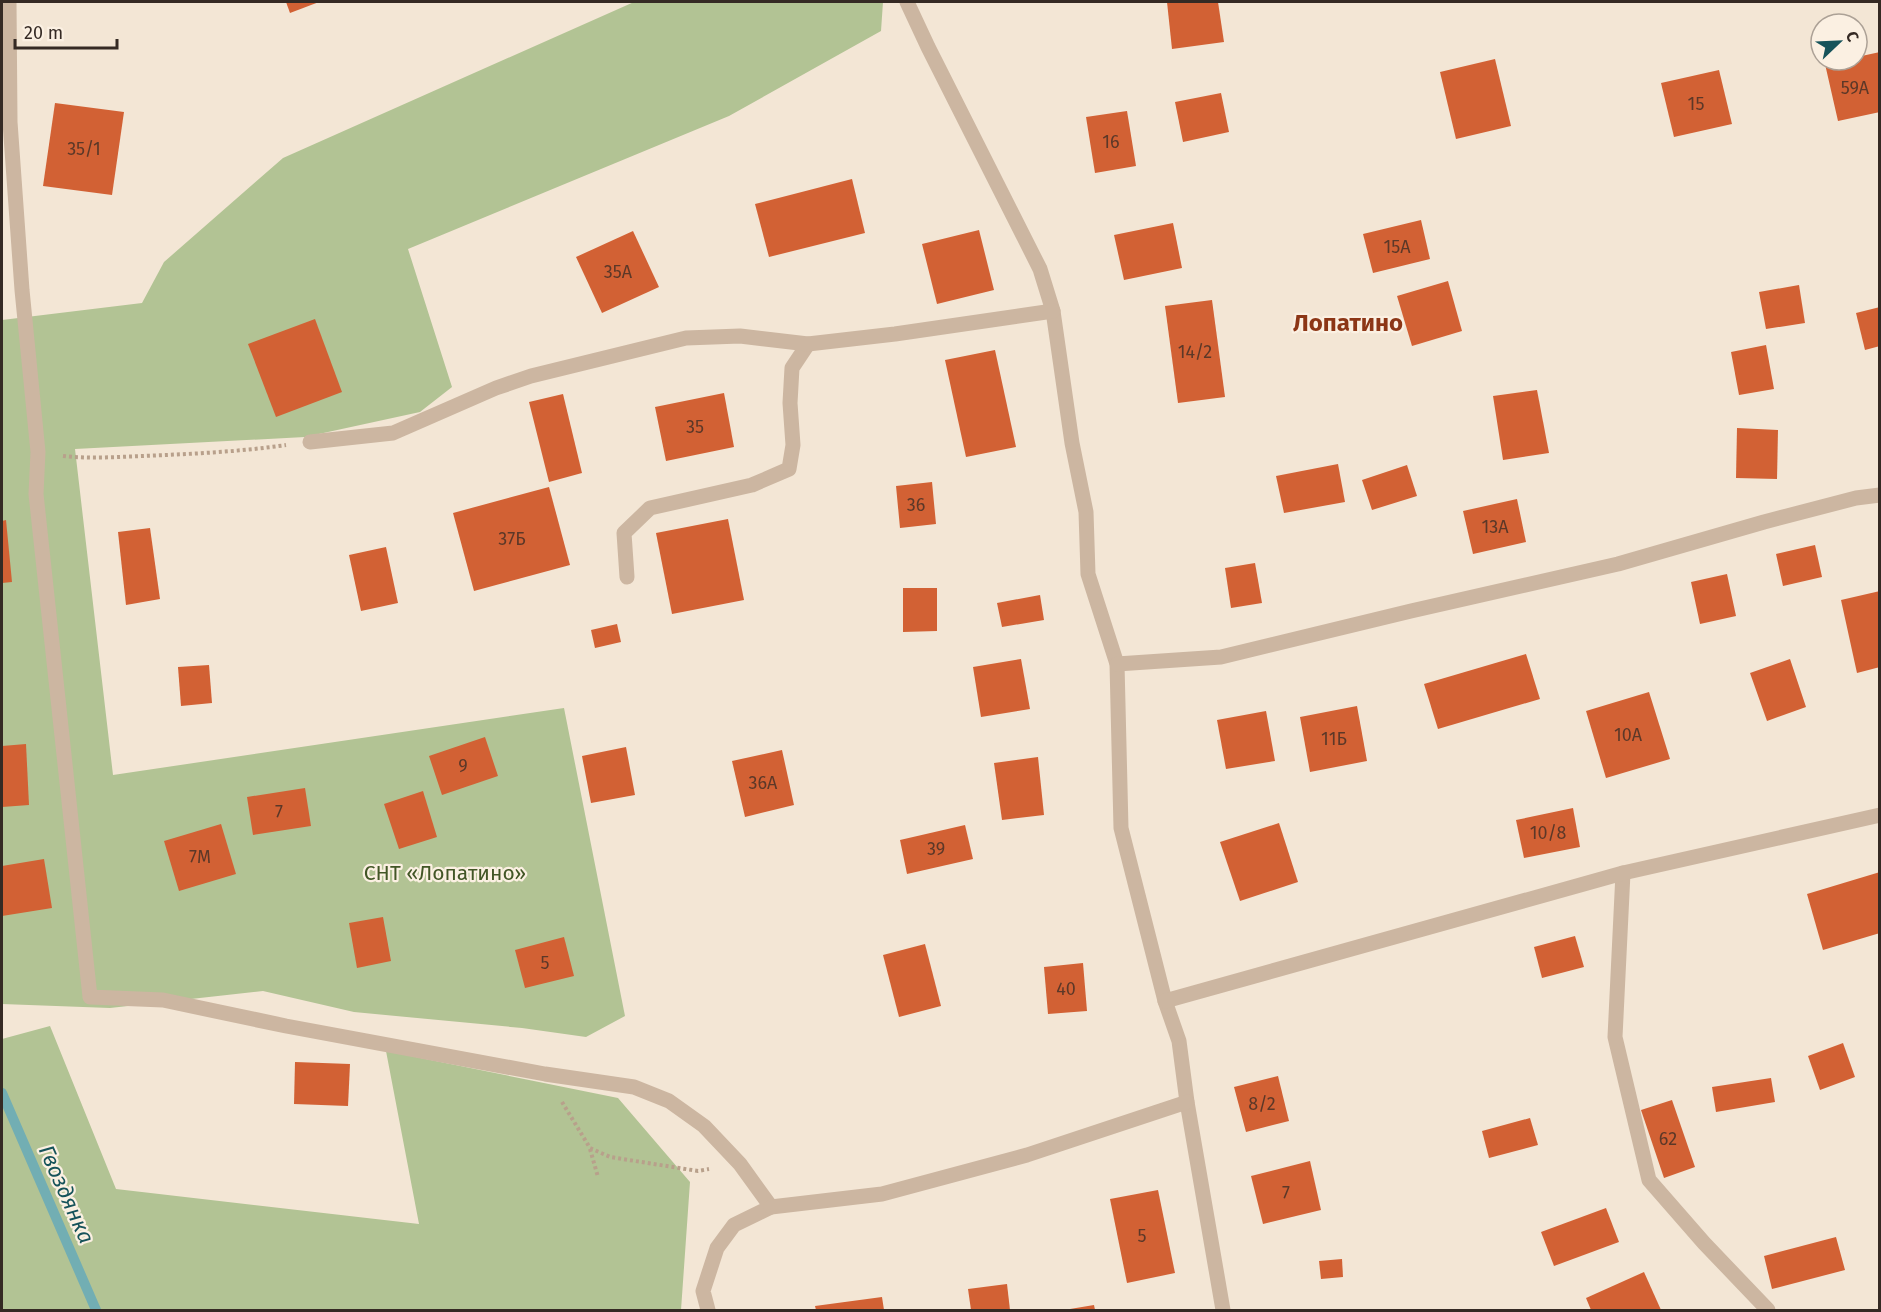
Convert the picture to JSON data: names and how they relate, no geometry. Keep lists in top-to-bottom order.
{
  "districts": ["Лопатино"],
  "water": ["Гвоздянка"],
  "parks": ["СНТ «Лопатино»"],
  "house_numbers": [
    "59А",
    "15",
    "16",
    "35/1",
    "15А",
    "35А",
    "14/2",
    "35",
    "36",
    "13А",
    "37Б",
    "10А",
    "11Б",
    "9",
    "36А",
    "7",
    "10/8",
    "39",
    "7М",
    "5",
    "40",
    "8/2",
    "62",
    "7",
    "5"
  ],
  "scale_bar": "20 m",
  "north": "top right"
}
